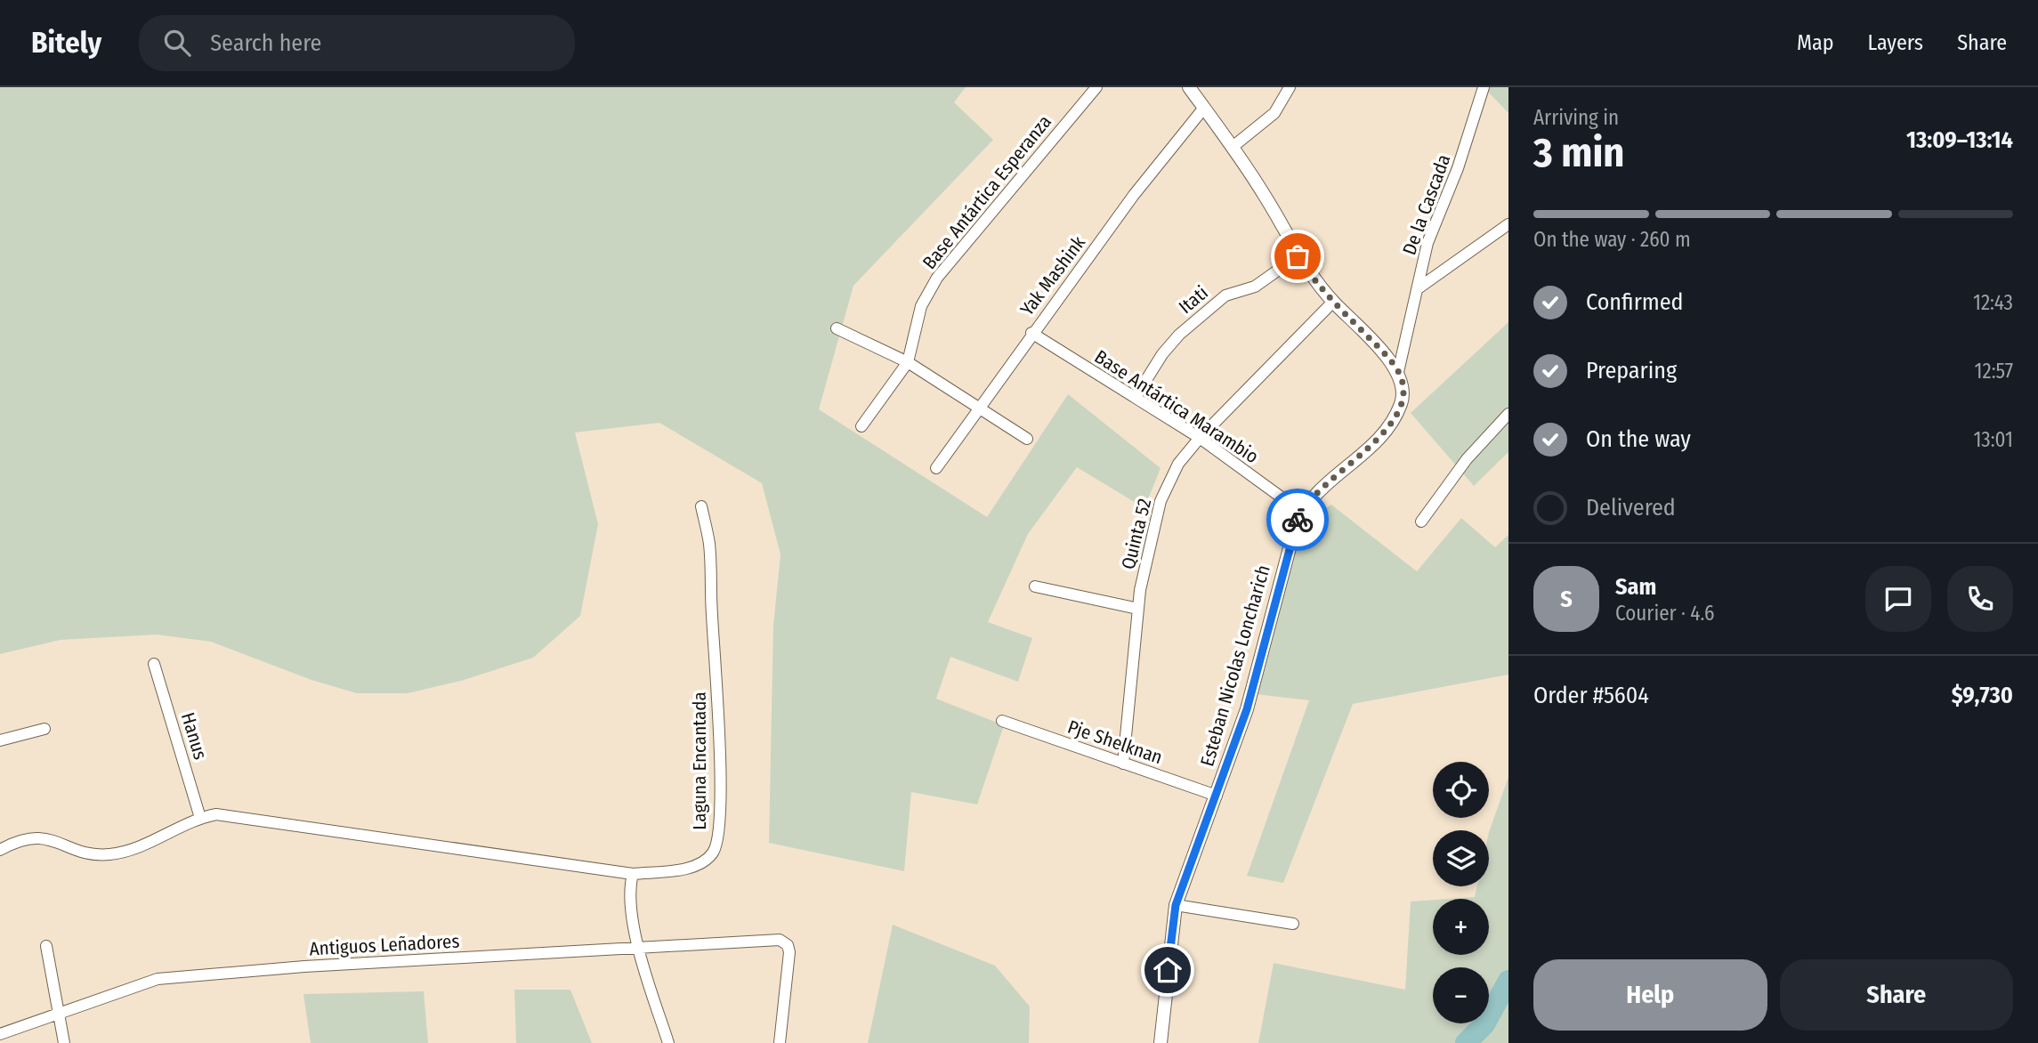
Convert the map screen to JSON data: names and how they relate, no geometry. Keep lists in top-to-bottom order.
{
  "streets": {
    "street": [
      "Base Antártica Esperanza",
      "De la Cascada",
      "Yak Mashink",
      "Itati",
      "Base Antártica Marambio",
      "Quinta 52",
      "Esteban Nicolas Loncharich",
      "Hanus",
      "Pje Shelknan",
      "Laguna Encantada",
      "Antiguos Leñadores"
    ]
  },
  "crossings": [
    ["De la Cascada", "Esteban Nicolas Loncharich"],
    ["Yak Mashink", "Base Antártica Marambio"],
    ["Itati", "Base Antártica Marambio"],
    ["Base Antártica Marambio", "Quinta 52"],
    ["Base Antártica Marambio", "Esteban Nicolas Loncharich"],
    ["Quinta 52", "Pje Shelknan"],
    ["Esteban Nicolas Loncharich", "Pje Shelknan"],
    ["Hanus", "Laguna Encantada"]
  ],
  "page": {
    "header": "Bitely",
    "search": "Search here",
    "nav": ["Map", "Layers", "Share"],
    "heading": ["3 min", "Arriving in", "13:09–13:14"],
    "panel": [
      "Sam",
      "Courier · 4.6",
      "Order #5604",
      "$9,730"
    ],
    "bar": "On the way · 260 m",
    "list": [
      ["Confirmed", "12:43"],
      ["Preparing", "12:57"],
      ["On the way", "13:01"],
      "Delivered"
    ],
    "round": "S",
    "map_buttons": ["+", "−"],
    "buttons": ["Help", "Share"]
  }
}
